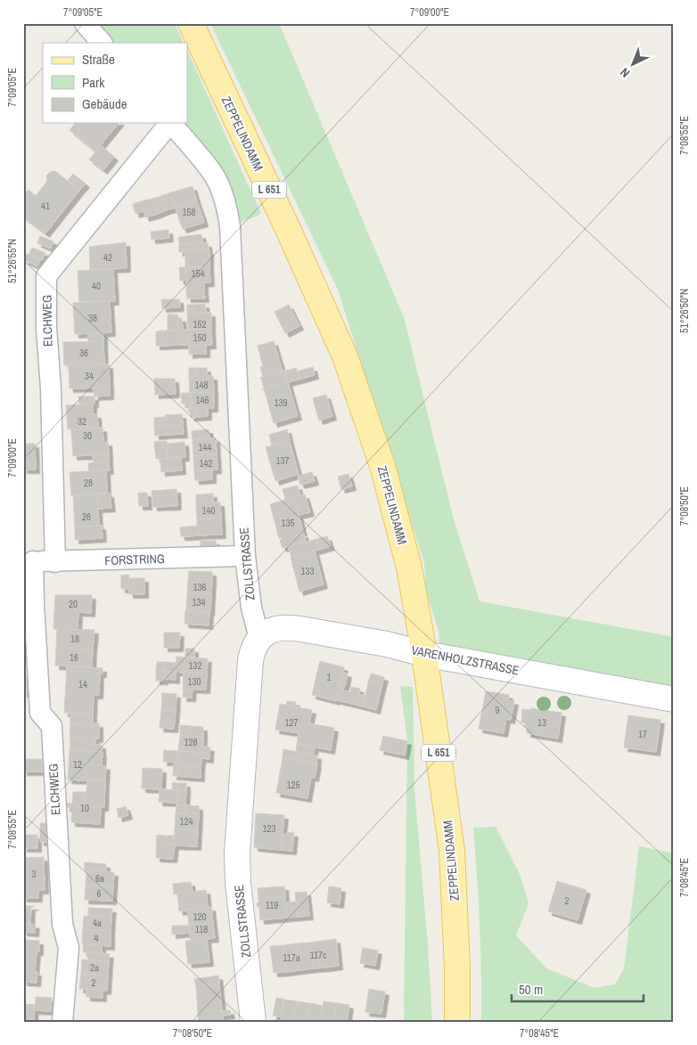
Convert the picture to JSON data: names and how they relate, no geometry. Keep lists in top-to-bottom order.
{
  "streets": {
    "main road": ["ZEPPELINDAMM", "L 651"],
    "street": [
      "ELCHWEG",
      "FORSTRING",
      "ZOLLSTRASSE",
      "VARENHOLZSTRASSE"
    ]
  },
  "crossings": [
    ["ZEPPELINDAMM", "VARENHOLZSTRASSE"],
    ["ELCHWEG", "FORSTRING"],
    ["FORSTRING", "ZOLLSTRASSE"],
    ["ZOLLSTRASSE", "VARENHOLZSTRASSE"]
  ],
  "house_numbers": [
    "41",
    "158",
    "42",
    "154",
    "40",
    "38",
    "152",
    "150",
    "36",
    "34",
    "148",
    "146",
    "139",
    "32",
    "30",
    "144",
    "137",
    "142",
    "28",
    "140",
    "26",
    "135",
    "133",
    "136",
    "134",
    "20",
    "18",
    "16",
    "132",
    "1",
    "130",
    "14",
    "9",
    "127",
    "13",
    "17",
    "128",
    "12",
    "125",
    "10",
    "124",
    "123",
    "3",
    "6a",
    "6",
    "2",
    "119",
    "120",
    "4a",
    "118",
    "4",
    "117c",
    "117a",
    "2a",
    "2"
  ],
  "legend": ["Straße", "Park", "Gebäude"],
  "scale_bar": "50 m",
  "north": "bottom left",
  "coordinates": [
    "7°09'05\"E",
    "7°09'00\"E",
    "7°08'55\"E",
    "51°26'55\"N",
    "51°26'50\"N",
    "7°08'50\"E",
    "7°08'45\"E"
  ]
}
